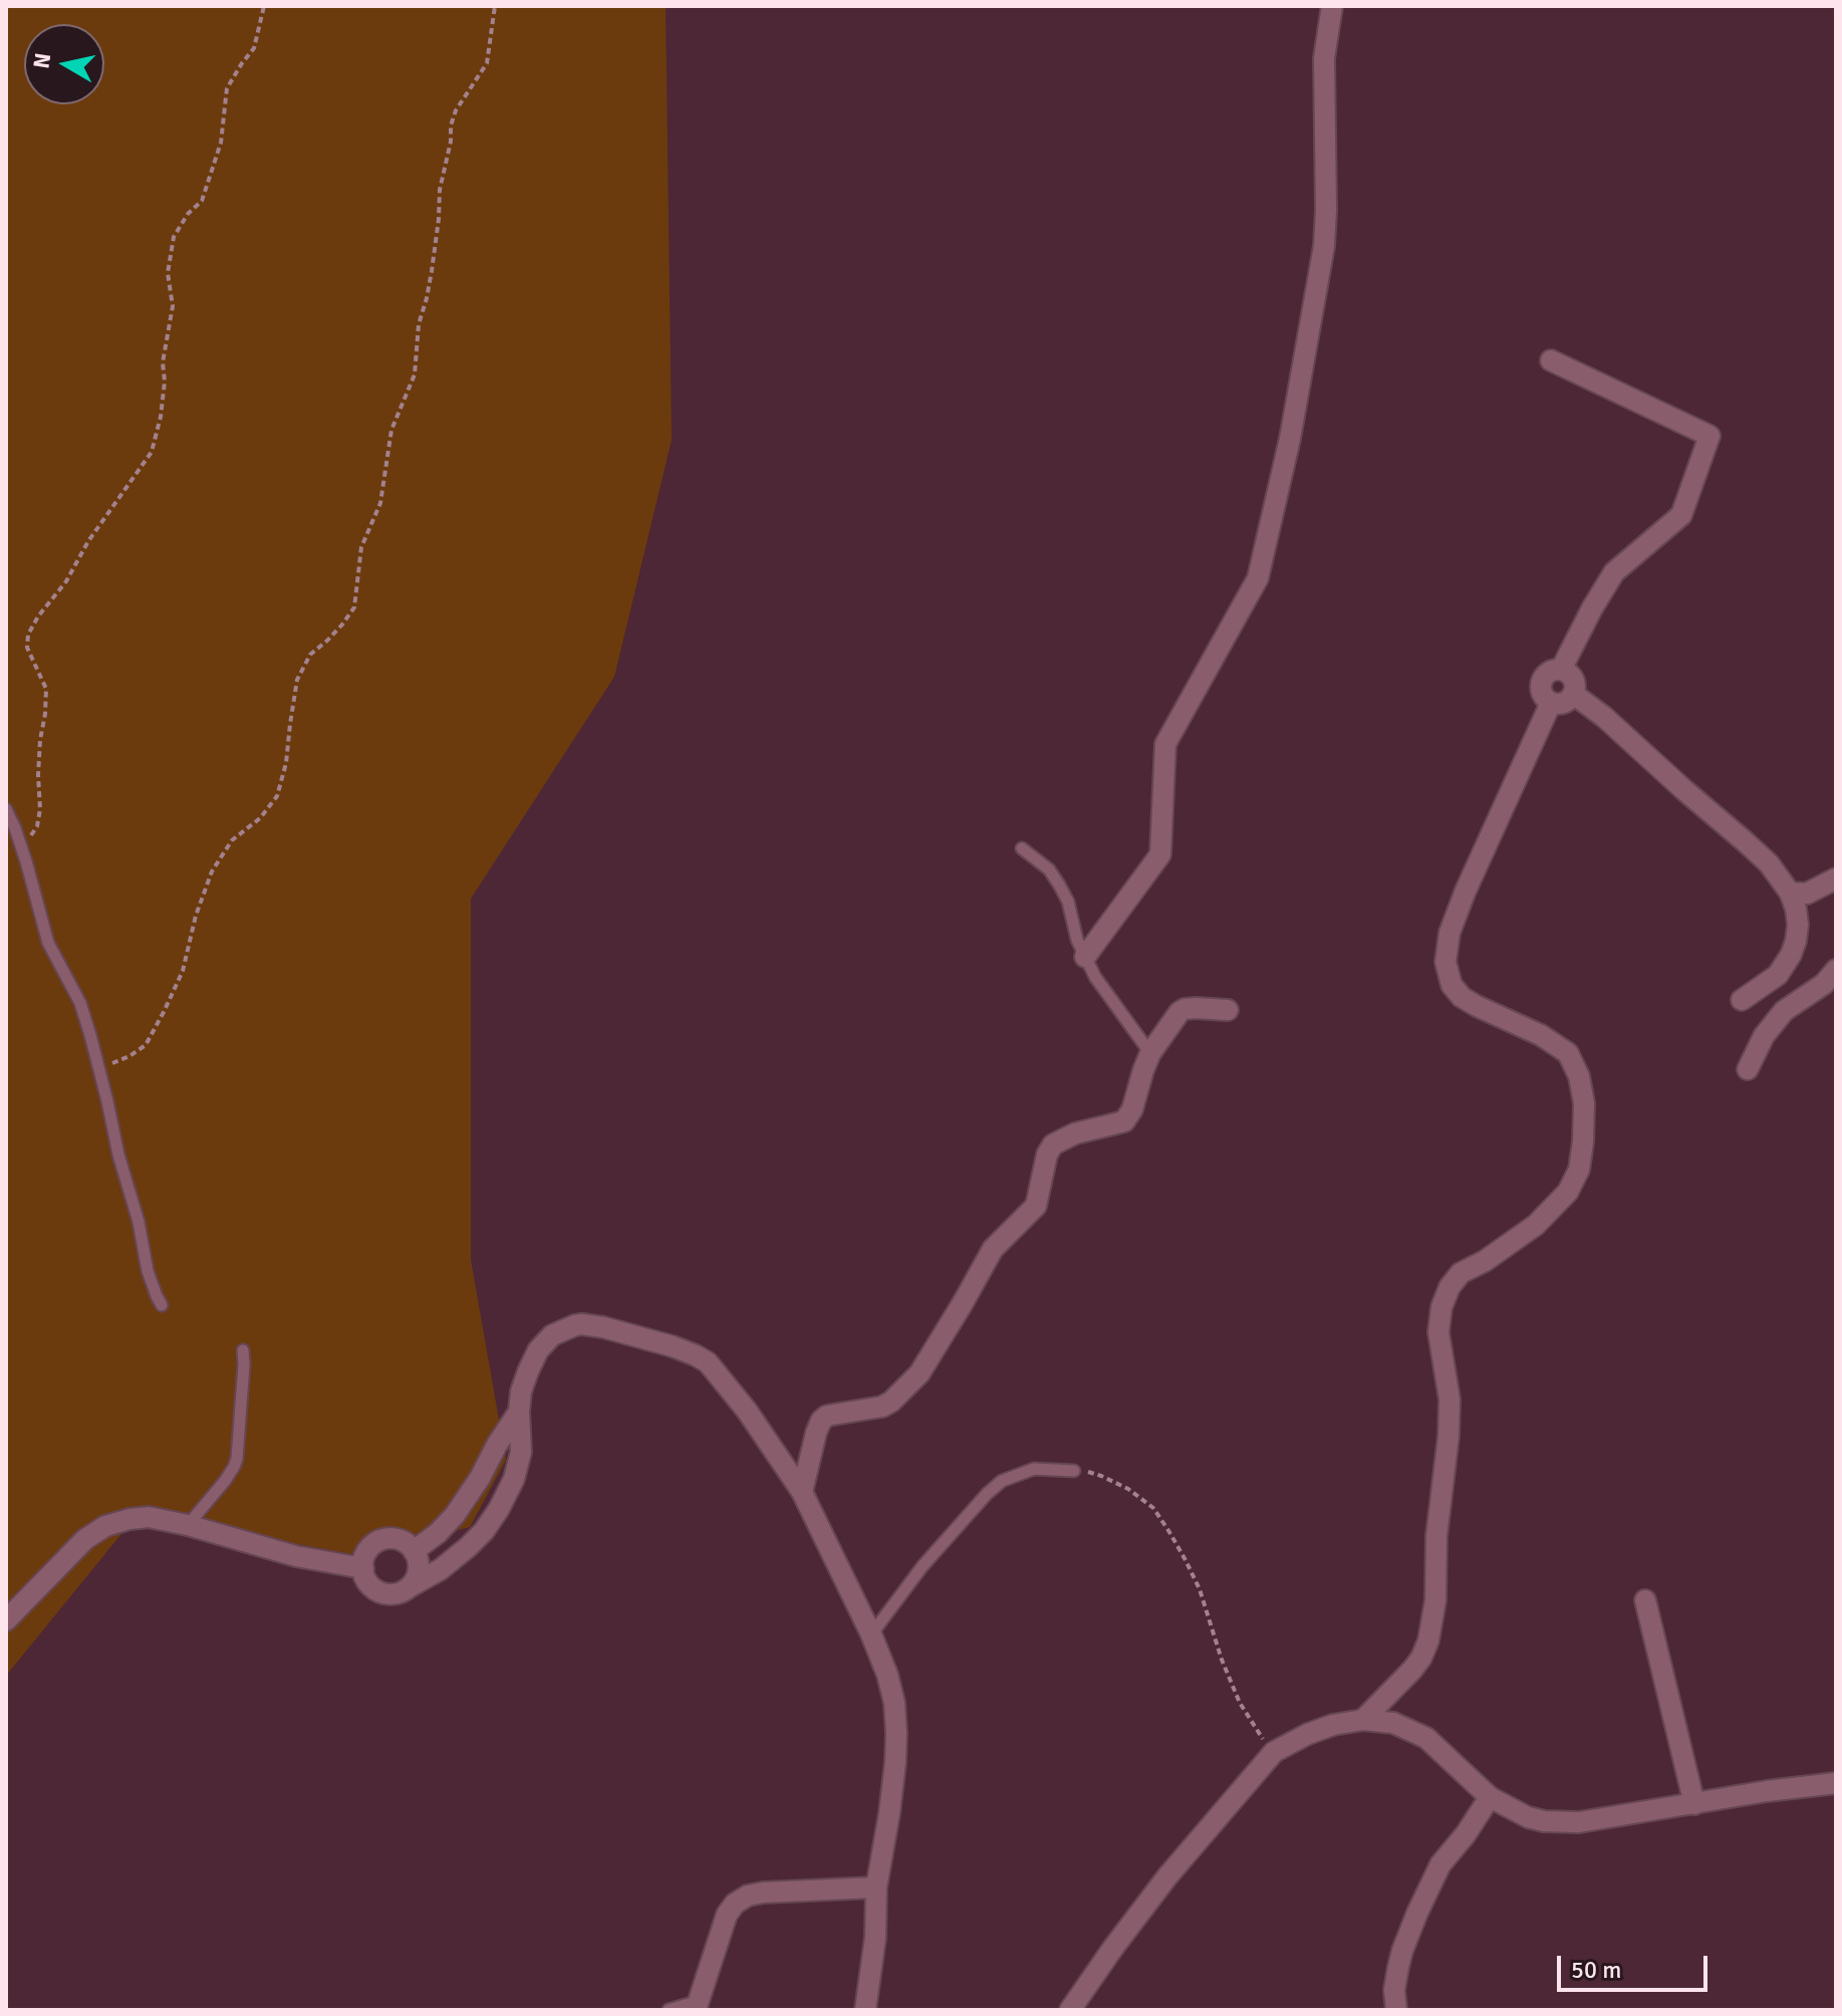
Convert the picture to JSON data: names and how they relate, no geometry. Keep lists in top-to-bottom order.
{
  "scale_bar": "50 m",
  "north": "left"
}
